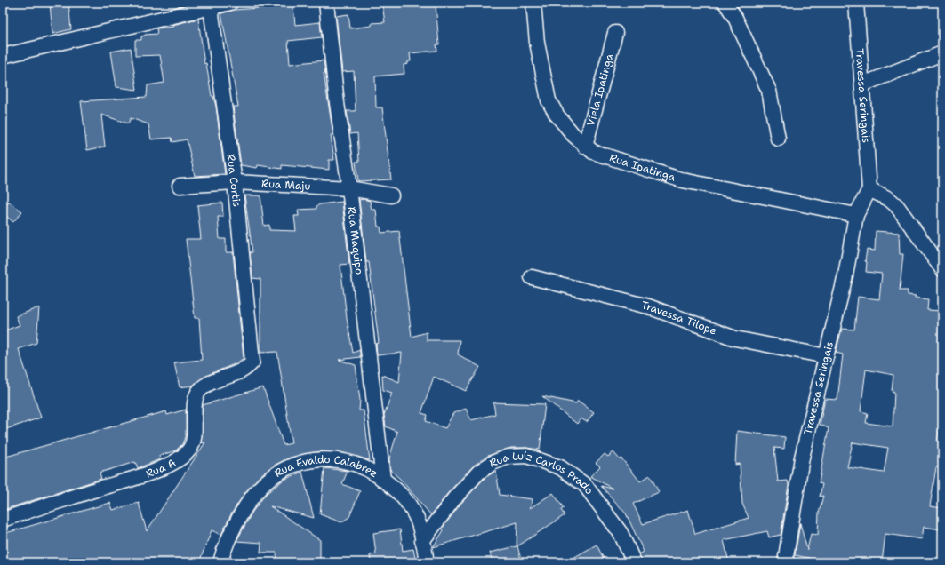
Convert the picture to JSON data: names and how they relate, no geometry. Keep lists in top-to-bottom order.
{
  "streets": {
    "street": [
      "Viela Ipatinga",
      "Travessa Seringais",
      "Rua Ipatinga",
      "Rua Cortis",
      "Rua Maju",
      "Rua Maquipo",
      "Travessa Tilope",
      "Rua A",
      "Rua Evaldo Calabrez",
      "Rua Luíz Carlos Prado"
    ]
  },
  "crossings": [
    ["Viela Ipatinga", "Rua Ipatinga"],
    ["Travessa Seringais", "Rua Ipatinga"],
    ["Travessa Seringais", "Travessa Tilope"],
    ["Rua Cortis", "Rua Maju"],
    ["Rua Cortis", "Rua A"],
    ["Rua Maju", "Rua Maquipo"],
    ["Rua Maquipo", "Rua Evaldo Calabrez"],
    ["Rua Evaldo Calabrez", "Rua Luíz Carlos Prado"]
  ]
}
